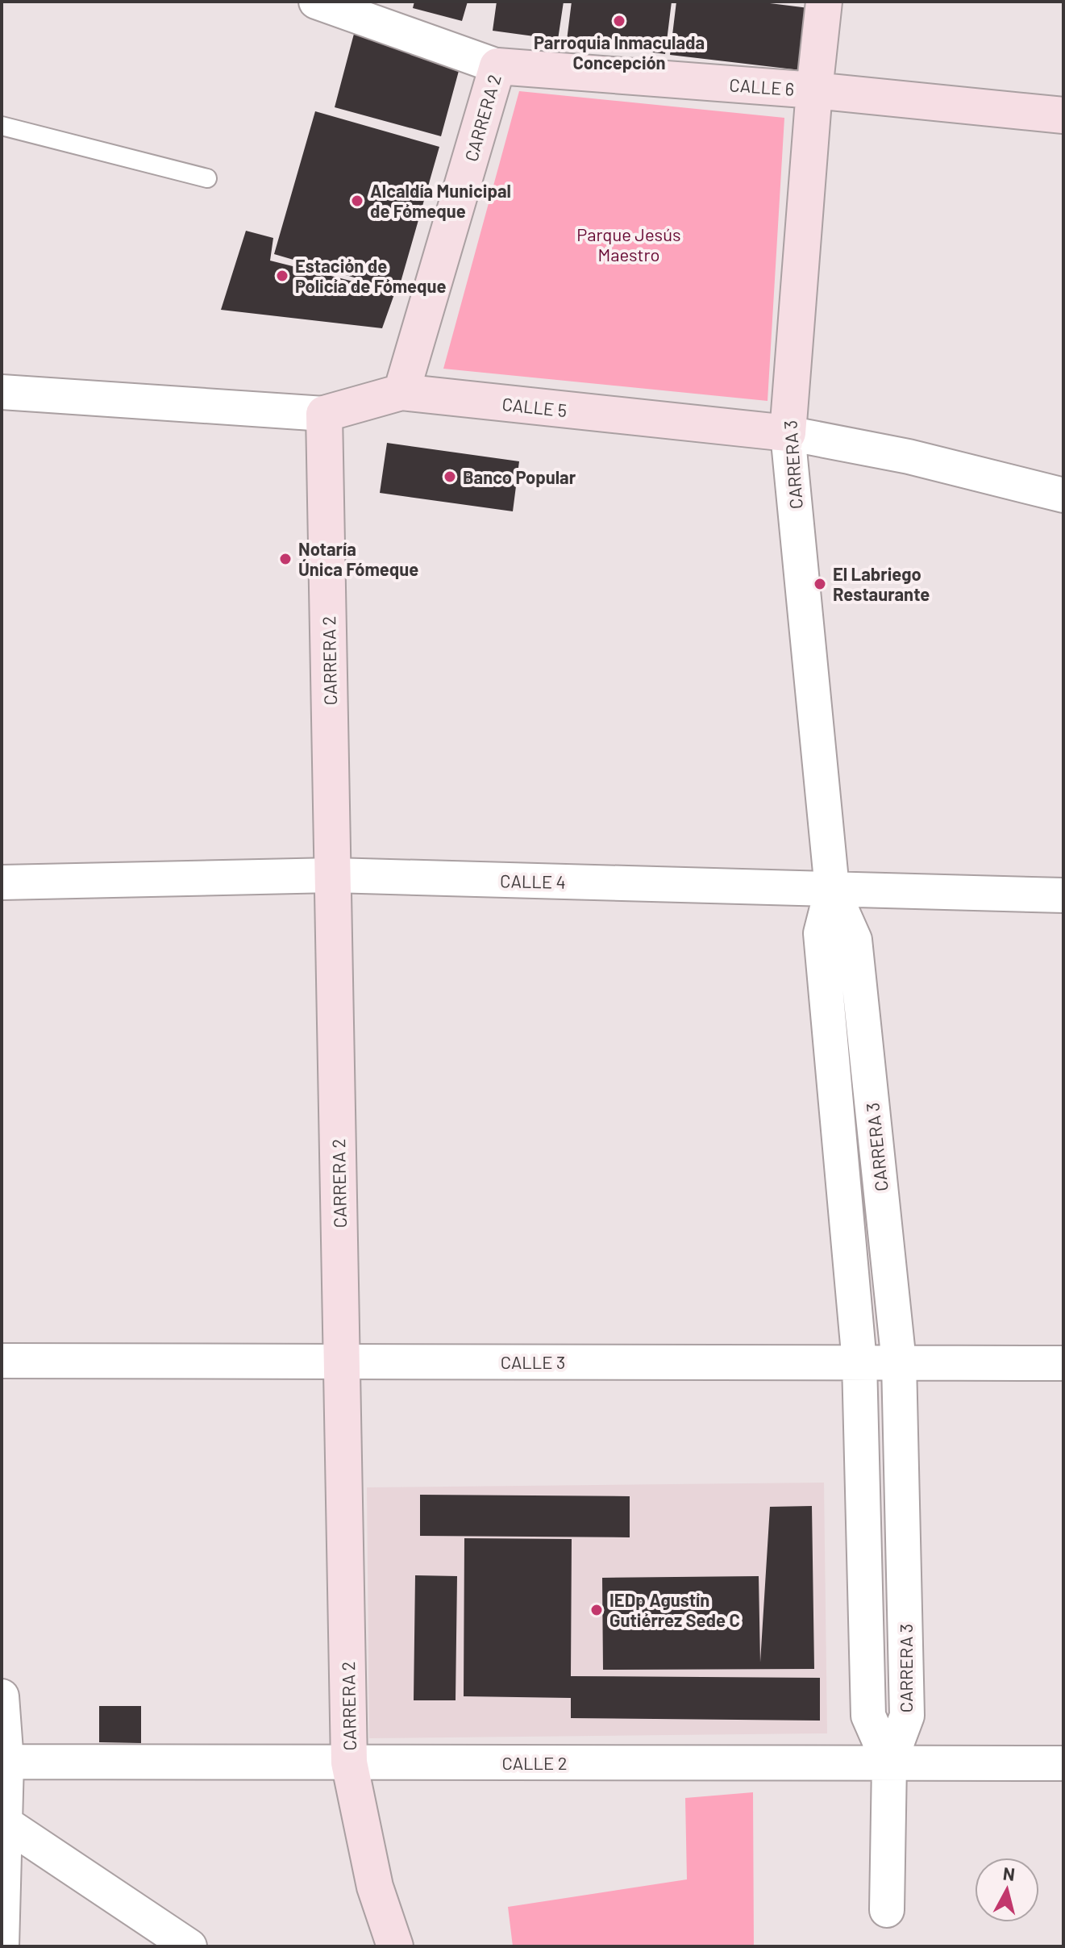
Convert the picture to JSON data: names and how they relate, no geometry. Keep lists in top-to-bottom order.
{
  "streets": {
    "street": [
      "CALLE 6",
      "CARRERA 2",
      "CALLE 5",
      "CARRERA 3",
      "CALLE 4",
      "CALLE 3",
      "CALLE 2"
    ]
  },
  "crossings": [
    ["CALLE 6", "CARRERA 2"],
    ["CALLE 6", "CARRERA 3"],
    ["CARRERA 2", "CALLE 5"],
    ["CARRERA 2", "CALLE 4"],
    ["CARRERA 2", "CALLE 3"],
    ["CARRERA 2", "CALLE 2"],
    ["CALLE 5", "CARRERA 3"],
    ["CARRERA 3", "CALLE 4"],
    ["CARRERA 3", "CALLE 3"],
    ["CARRERA 3", "CALLE 2"]
  ],
  "parks": ["Parque Jesús Maestro"],
  "places": [
    "Parroquia Inmaculada Concepción",
    "Alcaldía Municipal de Fómeque",
    "Estación de Policía de Fómeque",
    "Banco Popular",
    "Notaría Única Fómeque",
    "El Labriego Restaurante",
    "IEDp Agustín Gutiérrez Sede C"
  ],
  "north": "top"
}
